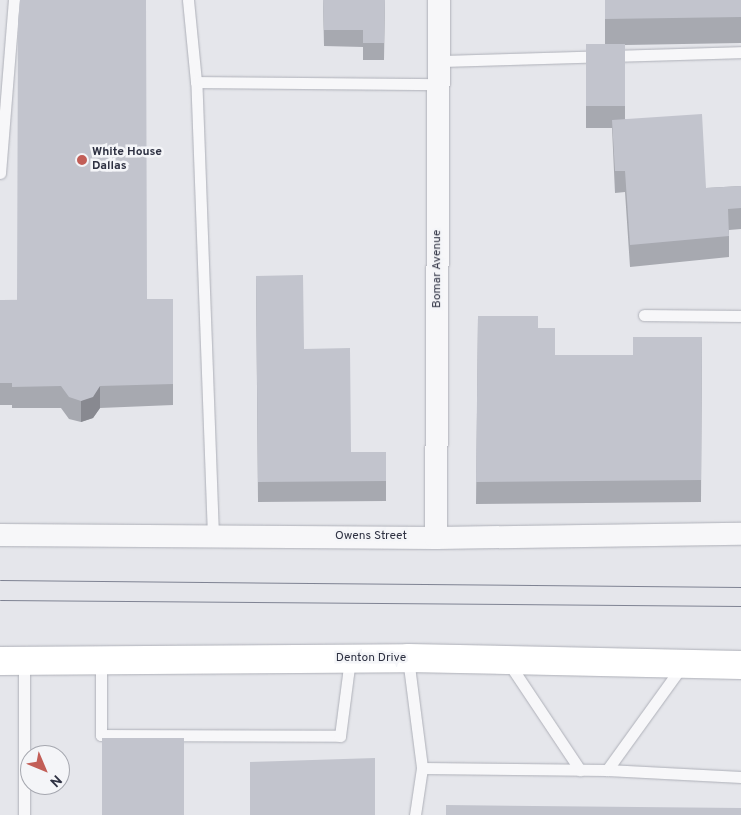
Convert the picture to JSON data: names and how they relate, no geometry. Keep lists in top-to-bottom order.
{
  "streets": {
    "main road": ["Denton Drive"],
    "street": ["Bomar Avenue", "Owens Street"]
  },
  "crossings": [
    ["Bomar Avenue", "Owens Street"]
  ],
  "places": ["White House Dallas"],
  "north": "bottom right"
}
